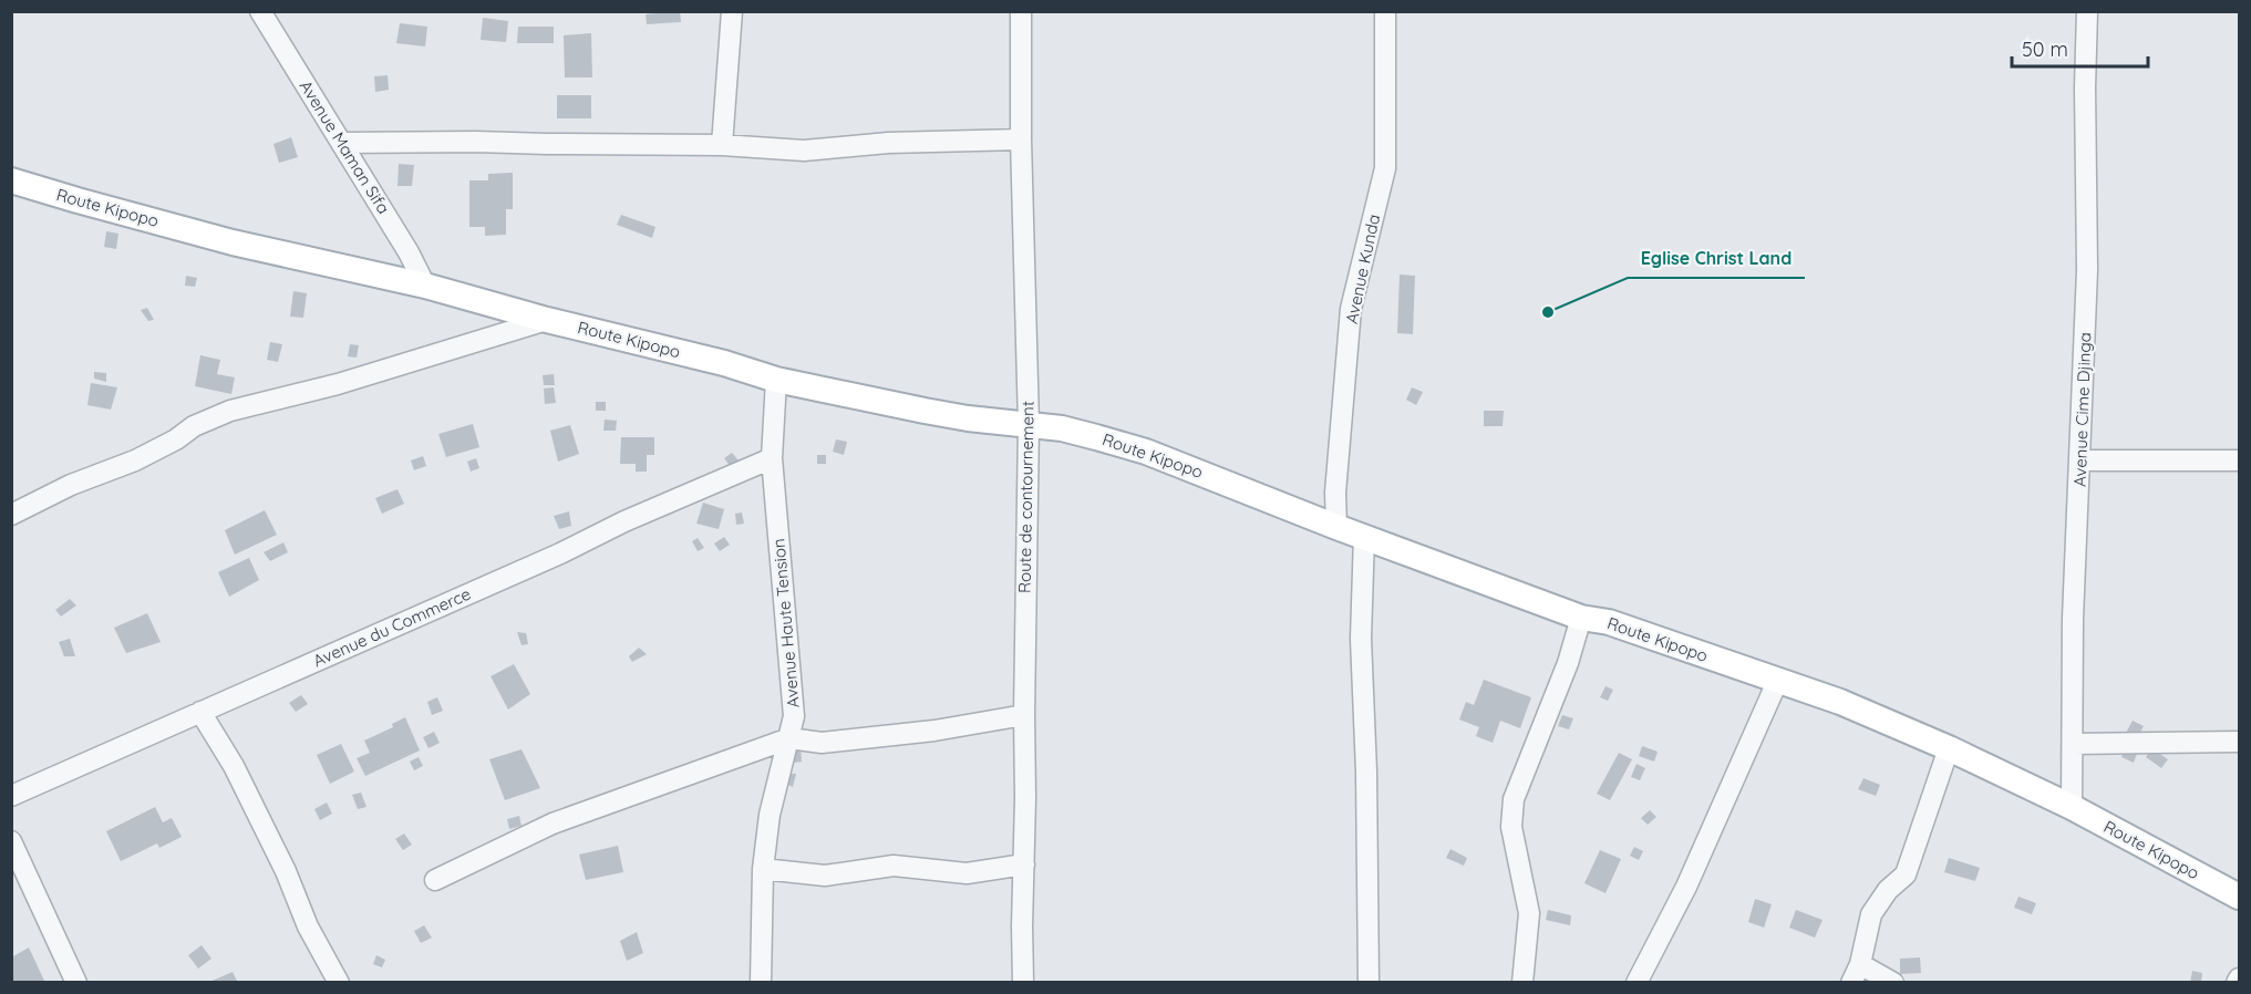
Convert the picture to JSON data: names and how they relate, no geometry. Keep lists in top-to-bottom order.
{
  "streets": {
    "main road": ["Route Kipopo"],
    "street": [
      "Avenue Maman Sifa",
      "Avenue Kunda",
      "Avenue Cime Djinga",
      "Route de contournement",
      "Avenue Haute Tension",
      "Avenue du Commerce"
    ]
  },
  "crossings": [
    ["Avenue Maman Sifa", "Route Kipopo"],
    ["Route Kipopo", "Avenue Kunda"],
    ["Route Kipopo", "Avenue Cime Djinga"],
    ["Route Kipopo", "Route de contournement"],
    ["Route Kipopo", "Avenue Haute Tension"],
    ["Avenue Haute Tension", "Avenue du Commerce"]
  ],
  "places": ["Eglise Christ Land"],
  "scale_bar": "50 m"
}
